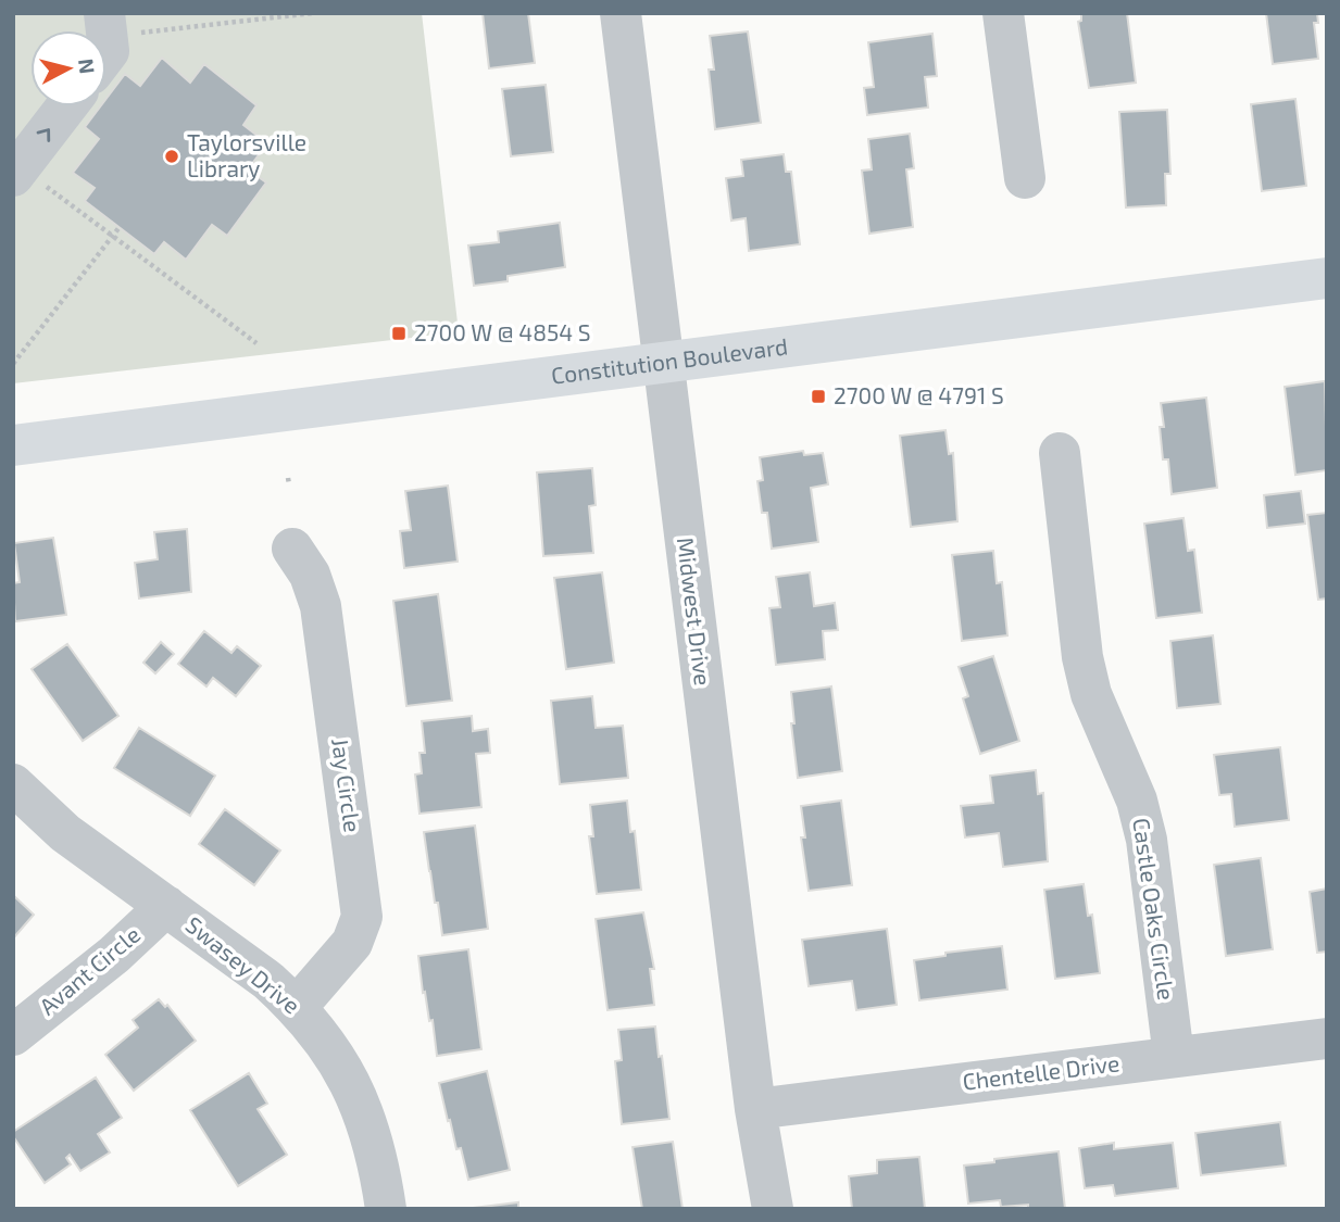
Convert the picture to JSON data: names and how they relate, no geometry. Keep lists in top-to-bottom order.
{
  "streets": {
    "main road": ["Constitution Boulevard"],
    "street": [
      "Midwest Drive",
      "Jay Circle",
      "Castle Oaks Circle",
      "Swasey Drive",
      "Avant Circle",
      "Chentelle Drive"
    ]
  },
  "crossings": [
    ["Constitution Boulevard", "Midwest Drive"],
    ["Midwest Drive", "Chentelle Drive"],
    ["Jay Circle", "Swasey Drive"],
    ["Castle Oaks Circle", "Chentelle Drive"],
    ["Swasey Drive", "Avant Circle"]
  ],
  "places": {
    "other": ["Taylorsville Library"],
    "transit": ["2700 W @ 4854 S", "2700 W @ 4791 S"]
  },
  "north": "right"
}
